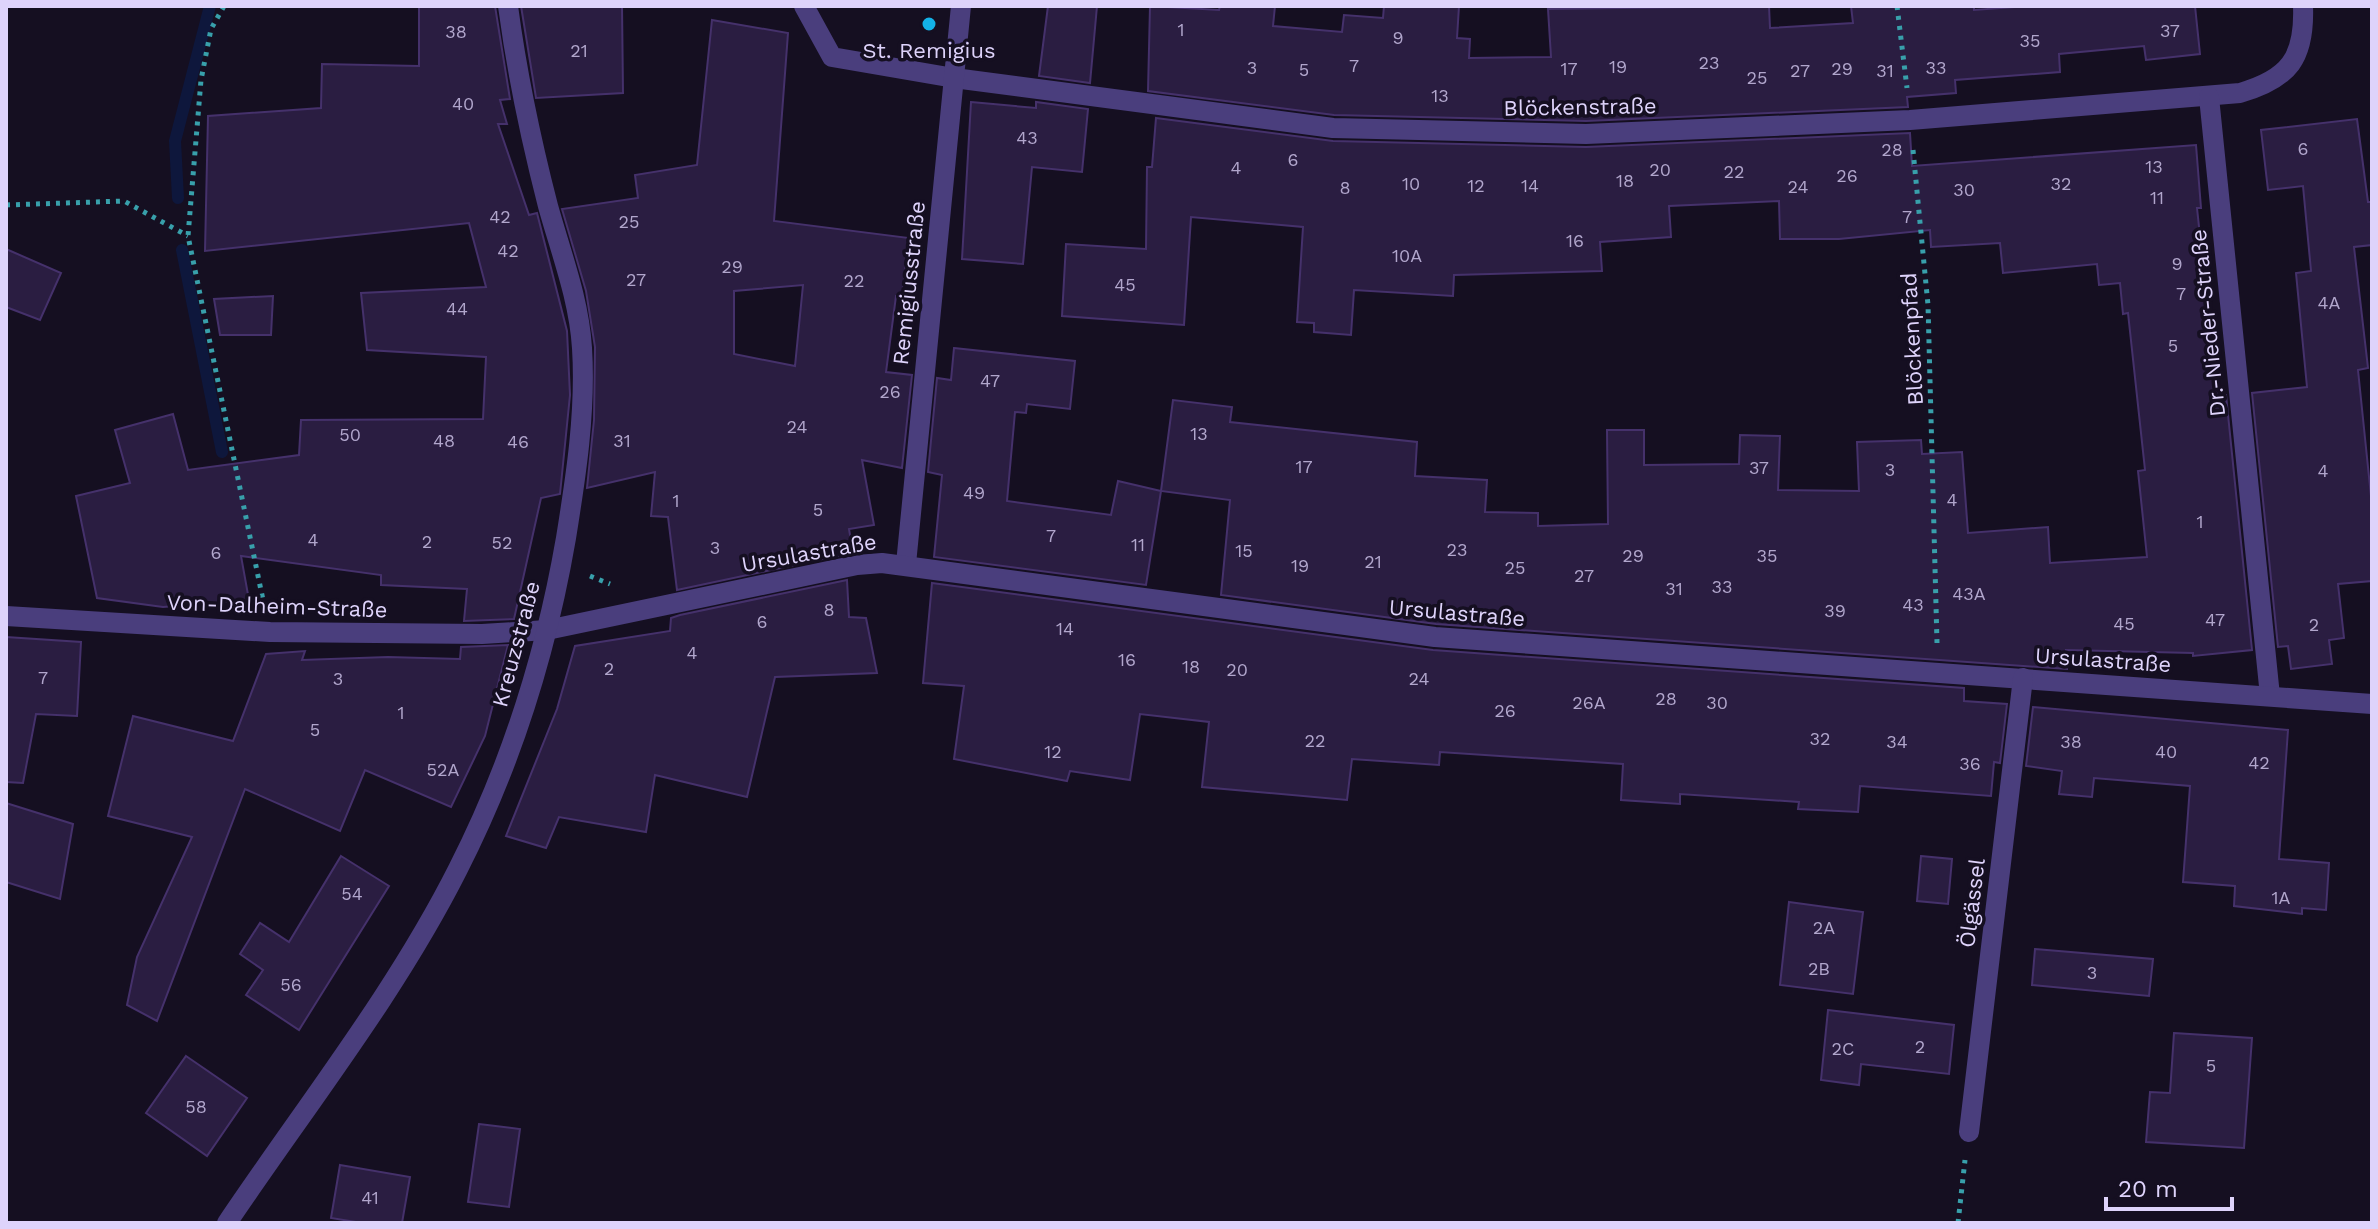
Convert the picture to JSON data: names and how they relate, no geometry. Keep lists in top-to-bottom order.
{
  "streets": {
    "street": [
      "Blöckenstraße",
      "Remigiusstraße",
      "Dr.-Nieder-Straße",
      "Ursulastraße",
      "Von-Dalheim-Straße",
      "Kreuzstraße",
      "Ölgässel"
    ],
    "path": ["Blöckenpfad"]
  },
  "crossings": [
    ["Blöckenstraße", "Remigiusstraße"],
    ["Blöckenstraße", "Dr.-Nieder-Straße"],
    ["Blöckenstraße", "Blöckenpfad"],
    ["Remigiusstraße", "Ursulastraße"],
    ["Dr.-Nieder-Straße", "Ursulastraße"],
    ["Blöckenpfad", "Ursulastraße"],
    ["Ursulastraße", "Von-Dalheim-Straße"],
    ["Ursulastraße", "Kreuzstraße"],
    ["Ursulastraße", "Ölgässel"],
    ["Von-Dalheim-Straße", "Kreuzstraße"]
  ],
  "places": ["St. Remigius"],
  "house_numbers": [
    "1",
    "37",
    "38",
    "9",
    "35",
    "21",
    "23",
    "7",
    "19",
    "3",
    "33",
    "17",
    "29",
    "5",
    "27",
    "31",
    "25",
    "13",
    "40",
    "43",
    "6",
    "28",
    "6",
    "13",
    "4",
    "20",
    "22",
    "26",
    "18",
    "10",
    "32",
    "12",
    "14",
    "24",
    "8",
    "30",
    "11",
    "42",
    "7",
    "25",
    "16",
    "42",
    "10A",
    "9",
    "29",
    "27",
    "22",
    "45",
    "7",
    "4A",
    "44",
    "5",
    "47",
    "26",
    "24",
    "13",
    "50",
    "48",
    "31",
    "46",
    "17",
    "37",
    "3",
    "4",
    "49",
    "4",
    "1",
    "5",
    "1",
    "7",
    "4",
    "2",
    "52",
    "11",
    "3",
    "23",
    "15",
    "6",
    "29",
    "35",
    "21",
    "19",
    "25",
    "27",
    "33",
    "31",
    "43A",
    "43",
    "8",
    "39",
    "47",
    "6",
    "45",
    "2",
    "14",
    "4",
    "16",
    "18",
    "2",
    "20",
    "7",
    "3",
    "24",
    "28",
    "26A",
    "30",
    "26",
    "1",
    "5",
    "32",
    "22",
    "34",
    "38",
    "12",
    "40",
    "42",
    "36",
    "52A",
    "54",
    "1A",
    "2A",
    "2B",
    "3",
    "56",
    "2",
    "2C",
    "5",
    "58",
    "41"
  ],
  "scale_bar": "20 m"
}
